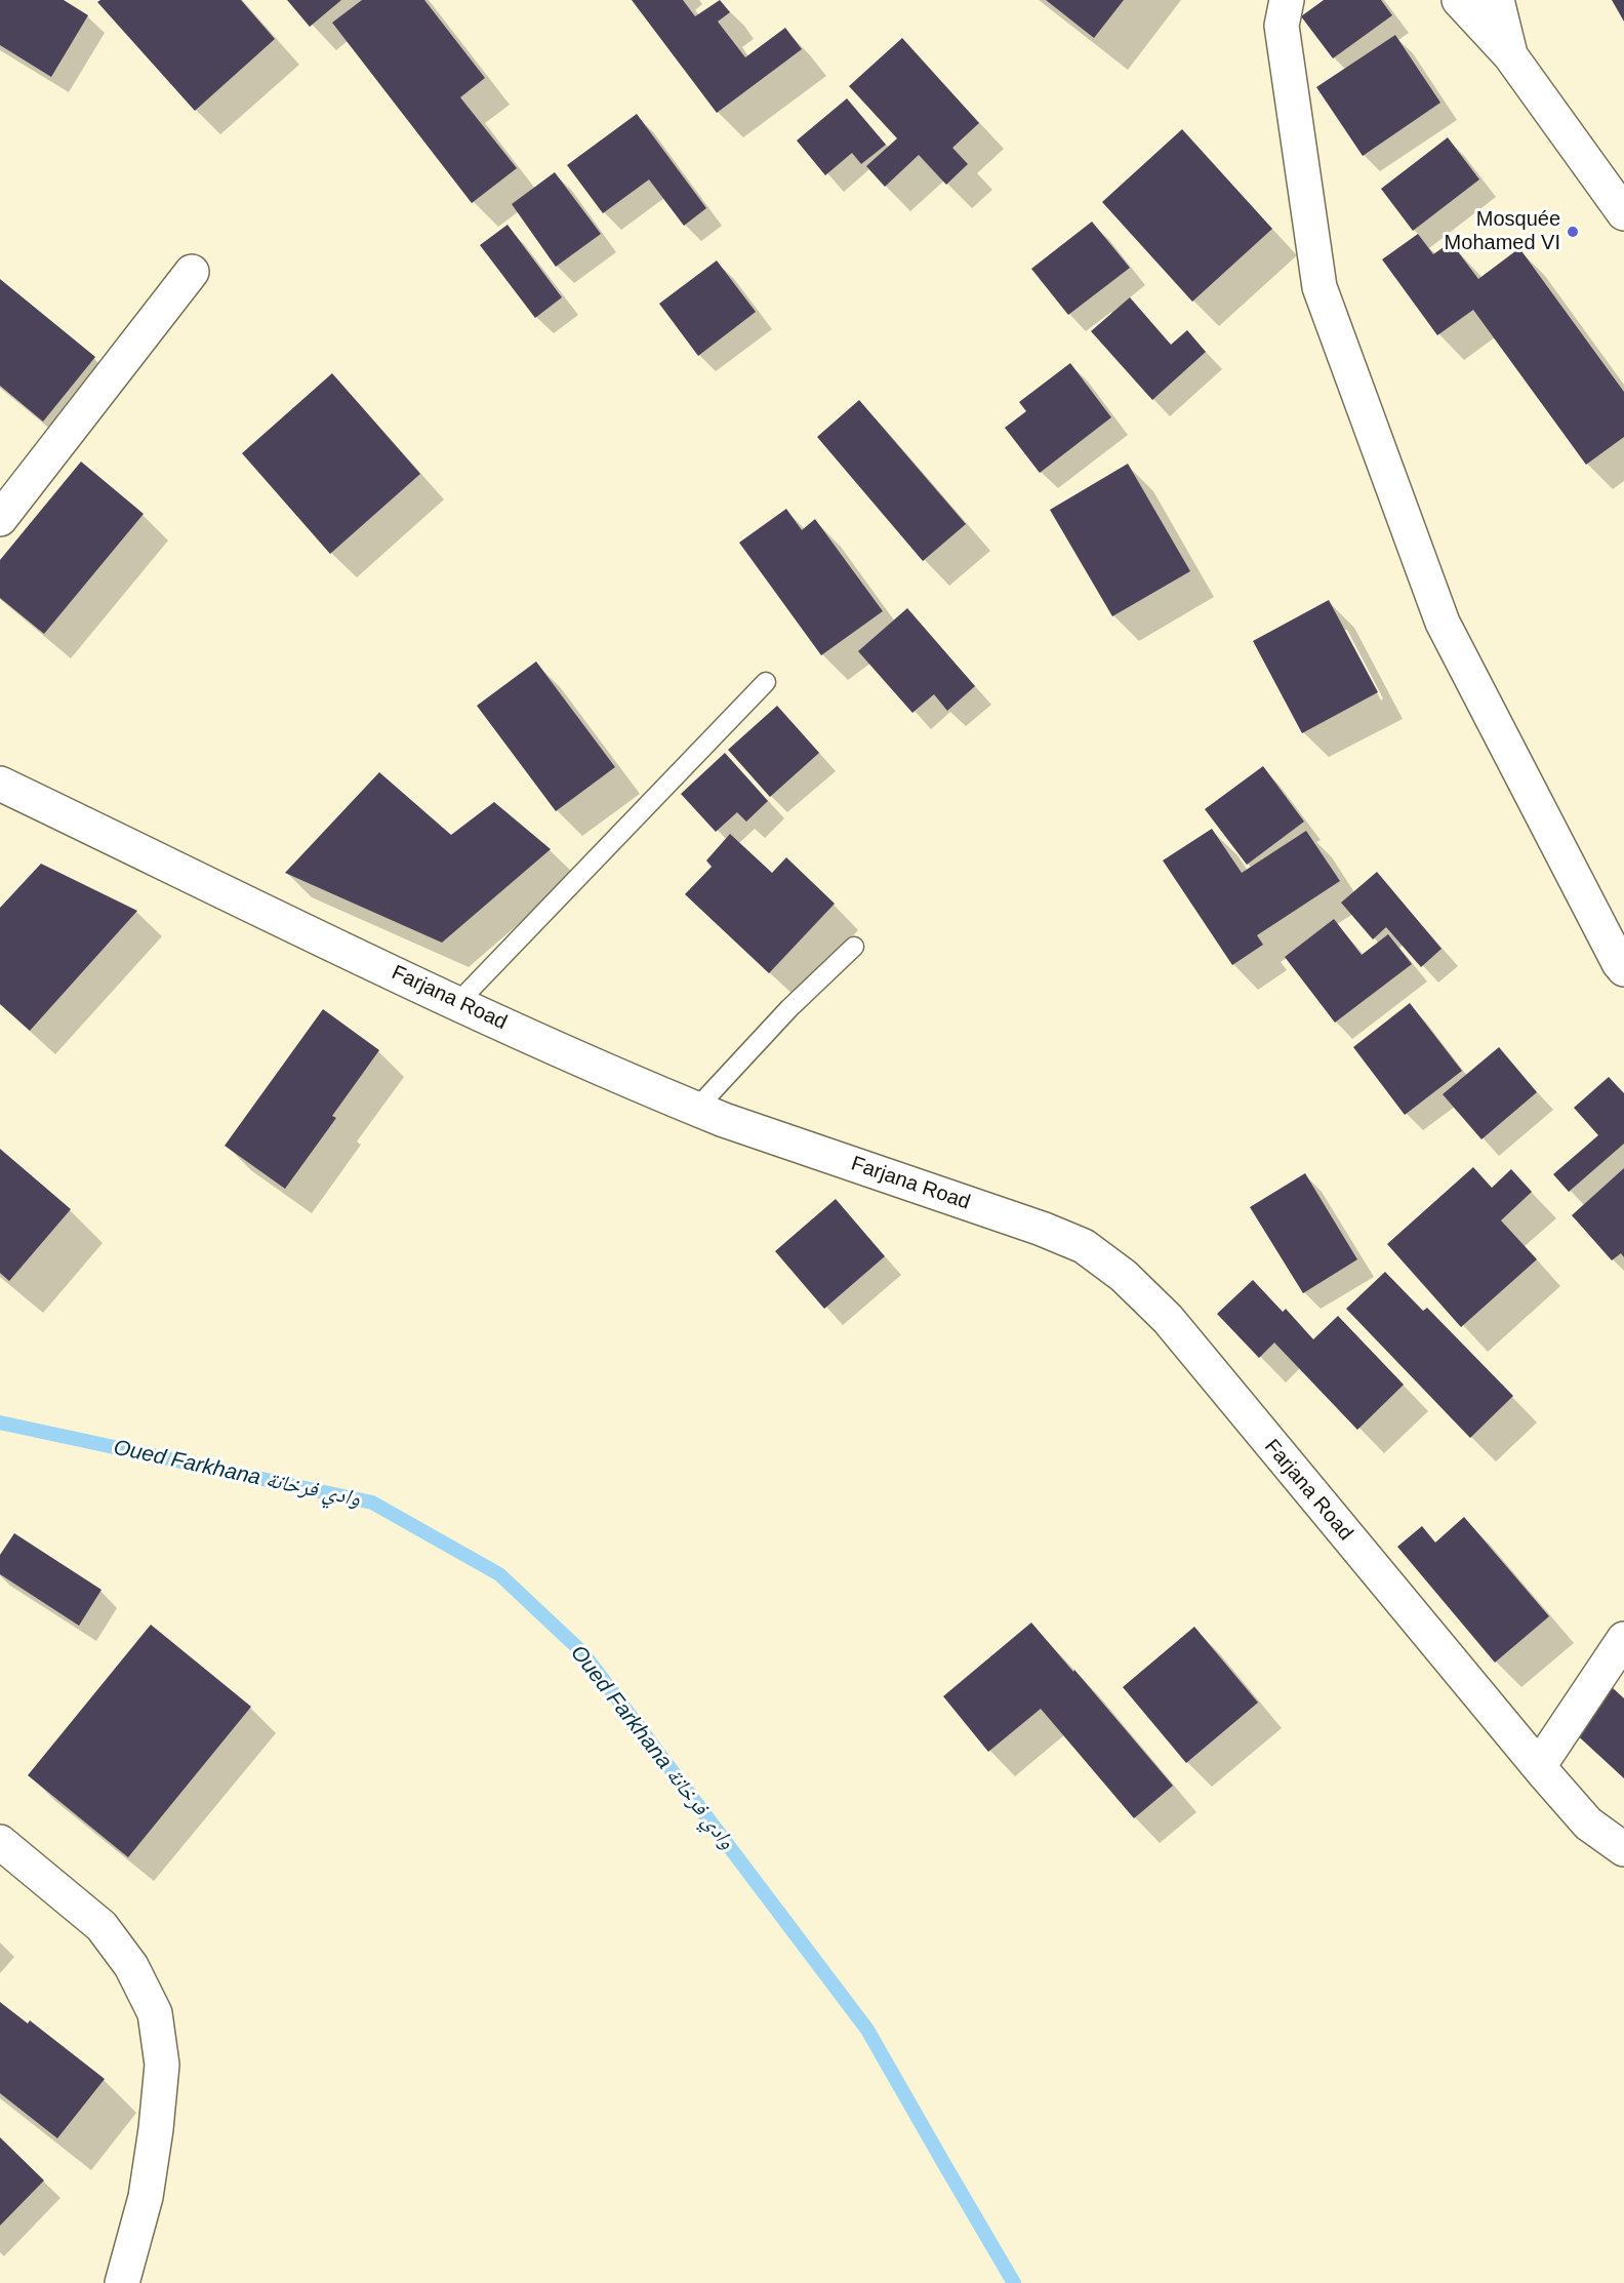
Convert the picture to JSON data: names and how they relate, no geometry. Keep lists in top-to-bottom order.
{
  "streets": {
    "street": ["Farjana Road"]
  },
  "water": ["Oued Farkhana وادي فرخانة"],
  "places": ["Mosquée Mohamed VI"]
}
